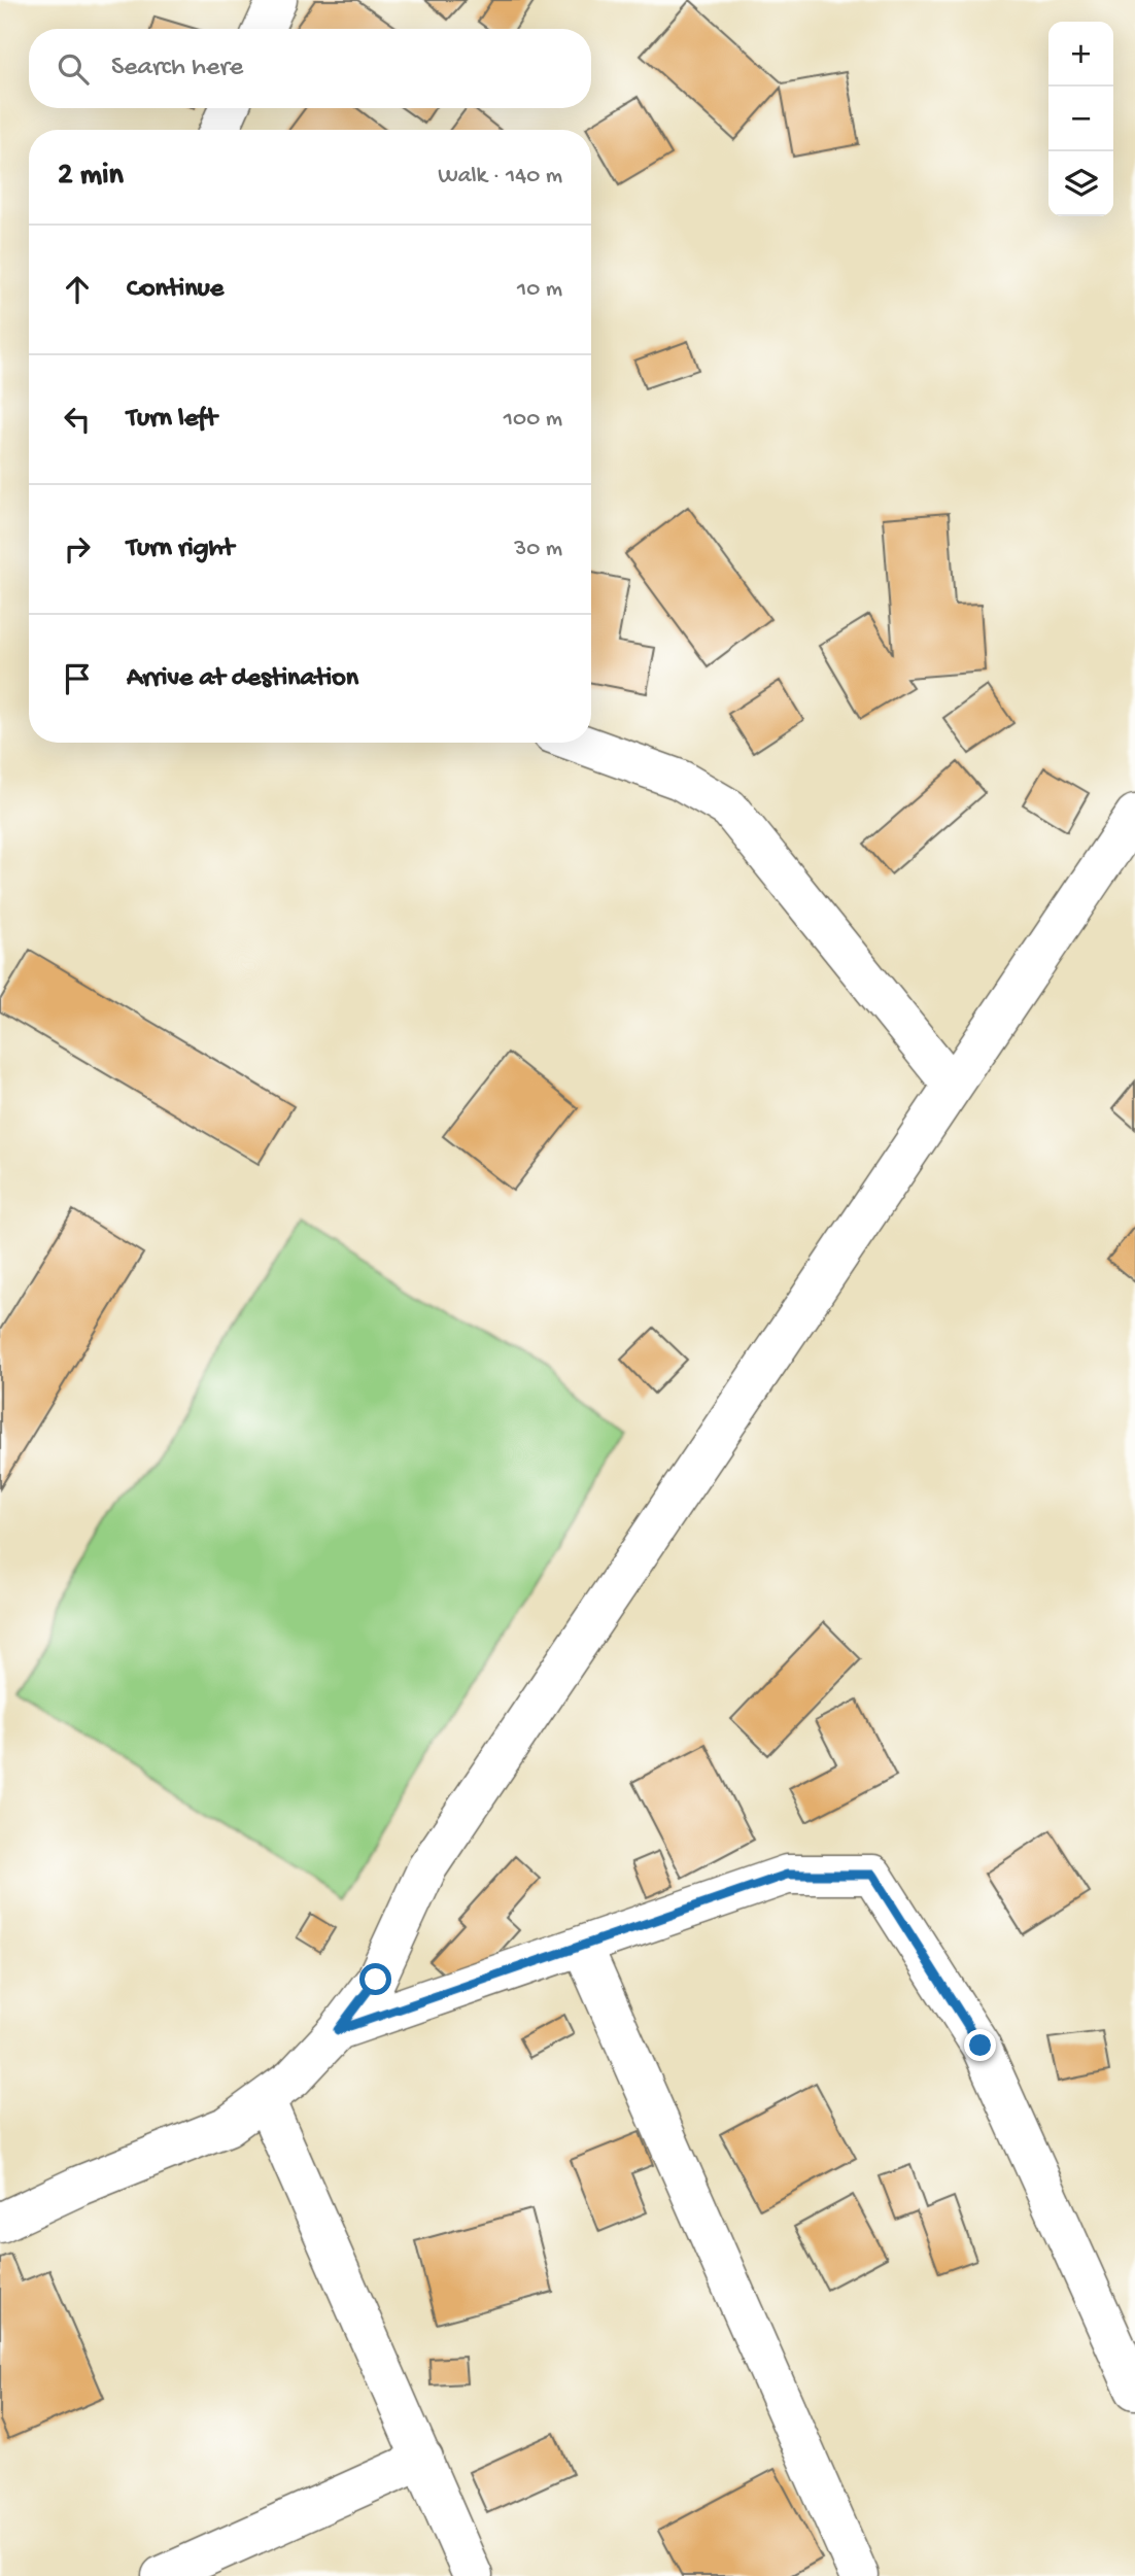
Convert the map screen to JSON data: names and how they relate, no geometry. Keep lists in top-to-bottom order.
{
  "page": {
    "map_buttons": ["+", "−"],
    "search": "Search here",
    "heading": ["2 min", "Walk · 140 m"],
    "list": [
      ["Continue", "10 m"],
      ["Turn left", "100 m"],
      ["Turn right", "30 m"],
      "Arrive at destination"
    ]
  }
}
